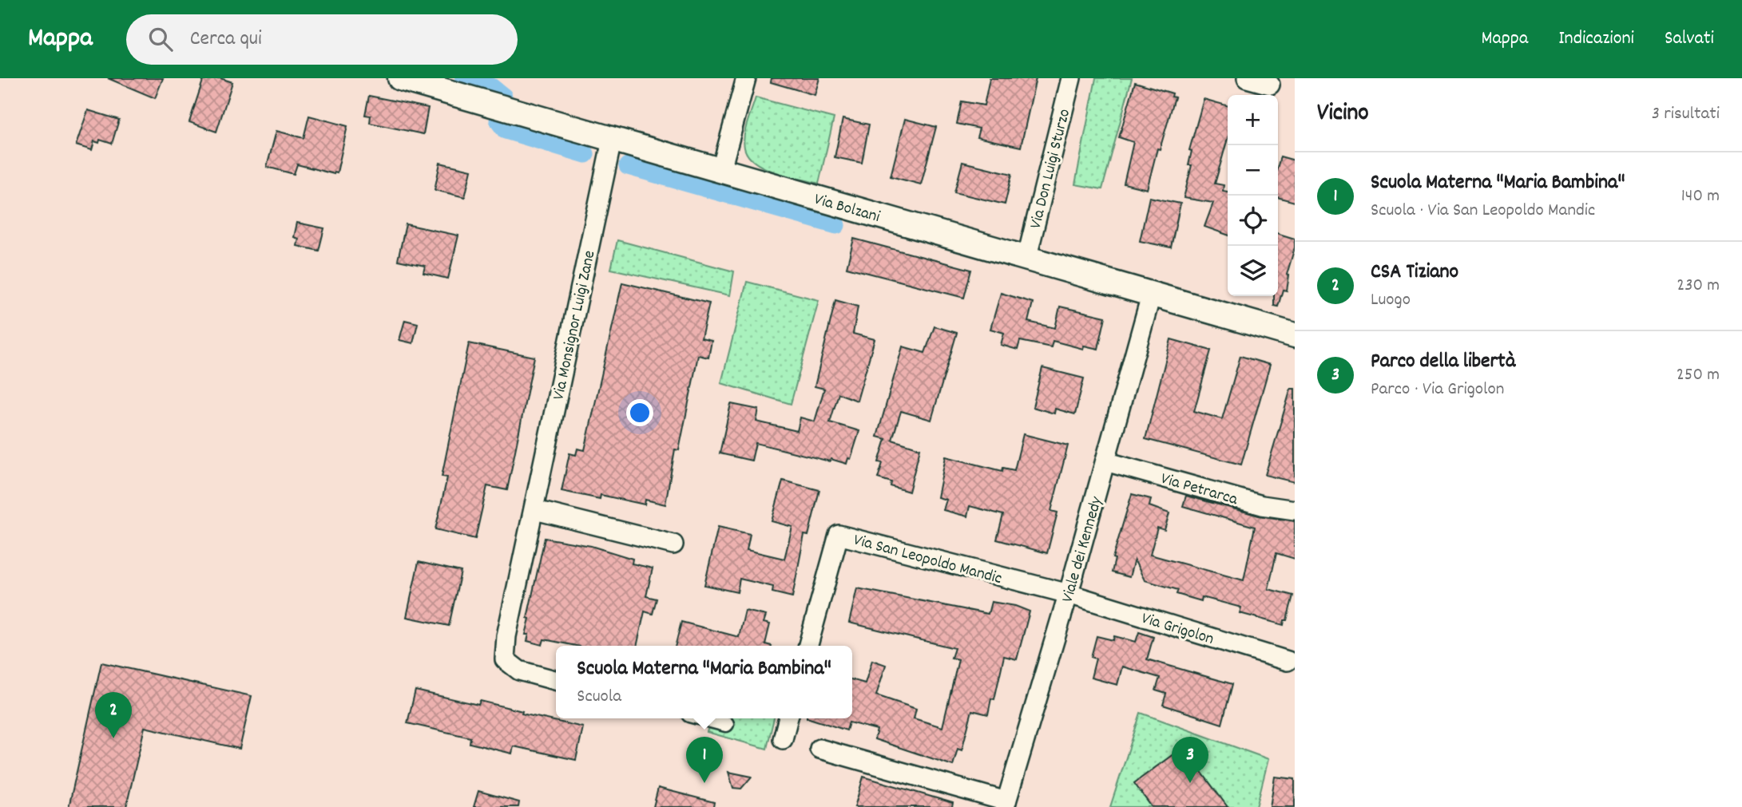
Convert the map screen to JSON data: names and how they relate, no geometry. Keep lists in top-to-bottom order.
{
  "streets": {
    "street": [
      "Via Don Luigi Sturzo",
      "Via Bolzani",
      "Via Monsignor Luigi Zane",
      "Via Petrarca",
      "Viale dei Kennedy",
      "Via San Leopoldo Mandic",
      "Via Grigolon"
    ]
  },
  "crossings": [
    ["Via Don Luigi Sturzo", "Via Bolzani"],
    ["Via Bolzani", "Via Monsignor Luigi Zane"],
    ["Via Bolzani", "Viale dei Kennedy"],
    ["Via Petrarca", "Viale dei Kennedy"],
    ["Viale dei Kennedy", "Via San Leopoldo Mandic"],
    ["Viale dei Kennedy", "Via Grigolon"],
    ["Via San Leopoldo Mandic", "Via Grigolon"]
  ],
  "page": {
    "header": "Mappa",
    "search": "Cerca qui",
    "nav": ["Mappa", "Indicazioni", "Salvati"],
    "heading": ["Vicino", "3 risultati"],
    "map_buttons": ["+", "−"],
    "list": [
      {
        "mark": "1",
        "name": "Scuola Materna \"Maria Bambina\"",
        "note": "Scuola · Via San Leopoldo Mandic",
        "value": "140 m"
      },
      {
        "mark": "2",
        "name": "CSA Tiziano",
        "note": "Luogo",
        "value": "230 m"
      },
      {
        "mark": "3",
        "name": "Parco della libertà",
        "note": "Parco · Via Grigolon",
        "value": "250 m"
      }
    ],
    "popup": ["Scuola Materna \"Maria Bambina\"", "Scuola"],
    "pins": ["2", "1", "3"]
  }
}
